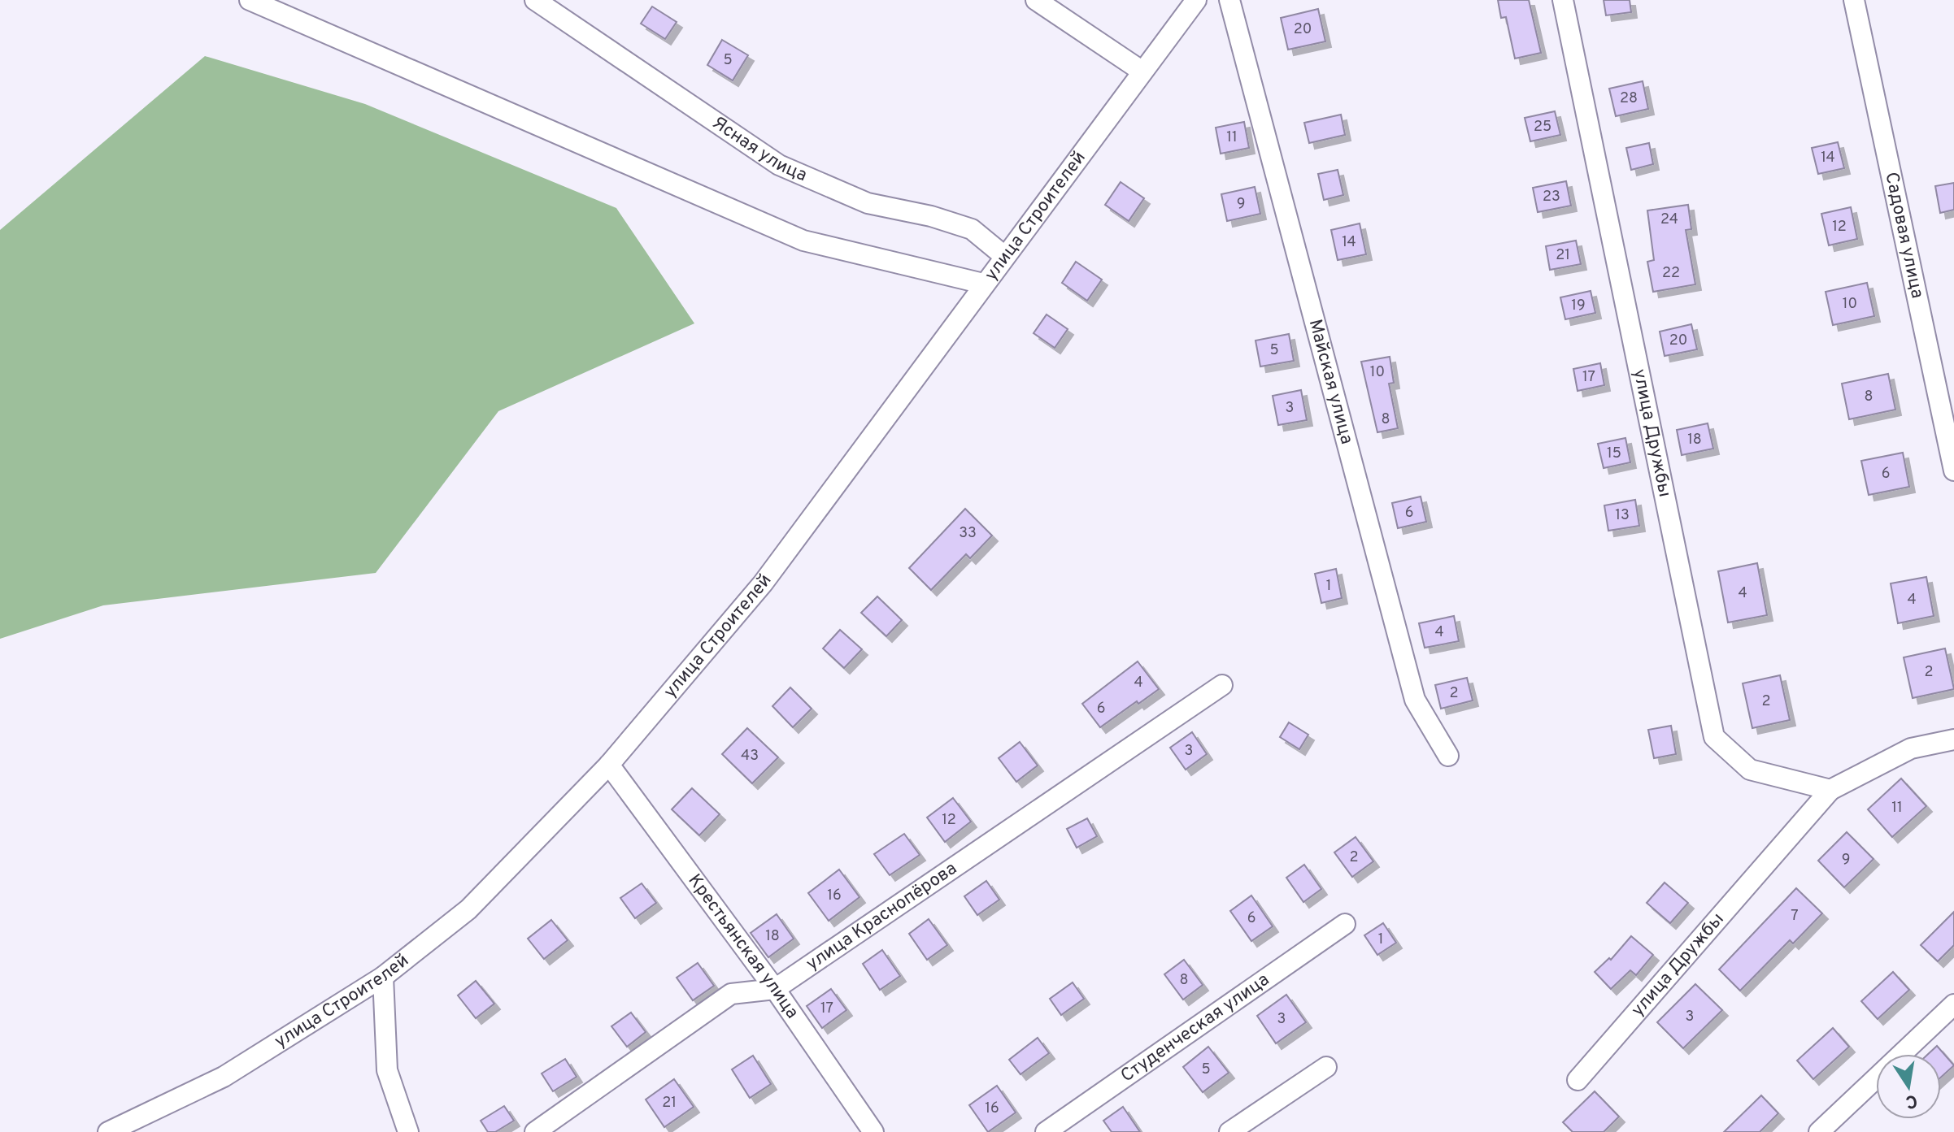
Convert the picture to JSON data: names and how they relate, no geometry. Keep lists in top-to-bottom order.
{
  "streets": {
    "street": [
      "Ясная улица",
      "улица Строителей",
      "Садовая улица",
      "Майская улица",
      "улица Дружбы",
      "улица Краснопёрова",
      "Крестьянская улица",
      "Студенческая улица"
    ]
  },
  "crossings": [
    ["Ясная улица", "улица Строителей"],
    ["улица Строителей", "Крестьянская улица"],
    ["улица Краснопёрова", "Крестьянская улица"]
  ],
  "house_numbers": [
    "20",
    "5",
    "28",
    "25",
    "11",
    "14",
    "23",
    "9",
    "24",
    "12",
    "14",
    "21",
    "22",
    "10",
    "19",
    "20",
    "5",
    "10",
    "17",
    "8",
    "3",
    "8",
    "18",
    "15",
    "6",
    "6",
    "13",
    "33",
    "1",
    "4",
    "4",
    "4",
    "2",
    "4",
    "2",
    "2",
    "6",
    "3",
    "43",
    "11",
    "12",
    "2",
    "9",
    "16",
    "7",
    "6",
    "18",
    "1",
    "8",
    "17",
    "3",
    "3",
    "5",
    "21",
    "16"
  ],
  "north": "bottom"
}
